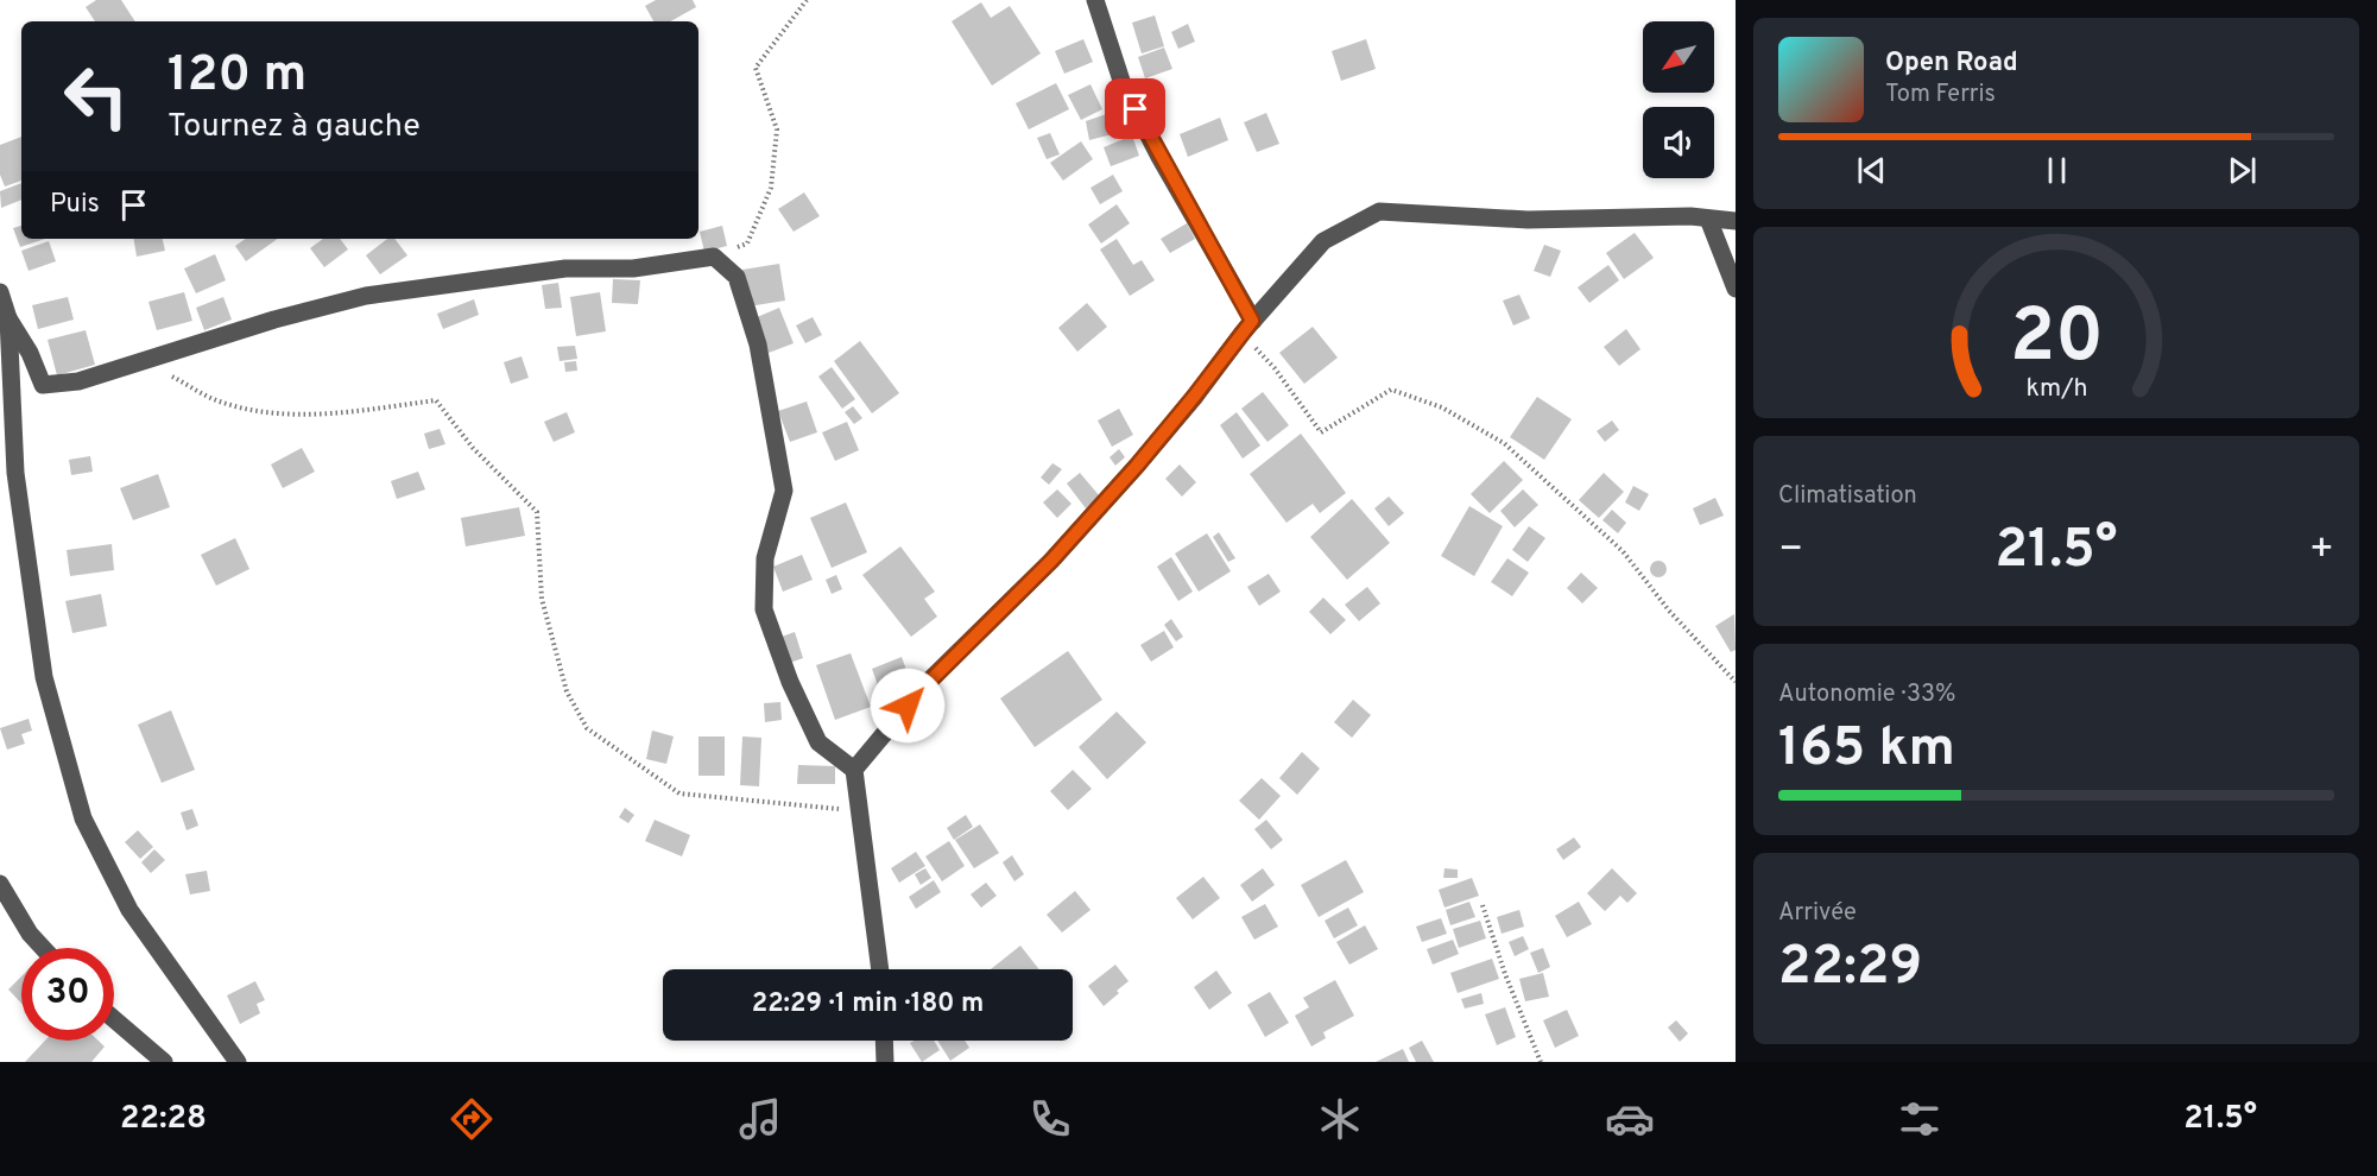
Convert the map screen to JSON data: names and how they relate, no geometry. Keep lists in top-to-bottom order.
{
  "north": "bottom left",
  "page": {
    "turn": ["120 m", "Tournez à gauche"],
    "song": ["Open Road", "Tom Ferris"],
    "then": "Puis",
    "tile": [
      "Climatisation",
      ["Autonomie · 33%", "165 km"],
      ["Arrivée", "22:29"]
    ],
    "heat": ["−", "21.5°", "+"],
    "limit": "30",
    "trip": "22:29 · 1 min · 180 m",
    "tabs": ["22:28", "21.5°"],
    "gauge": ["20", "km/h"]
  }
}
